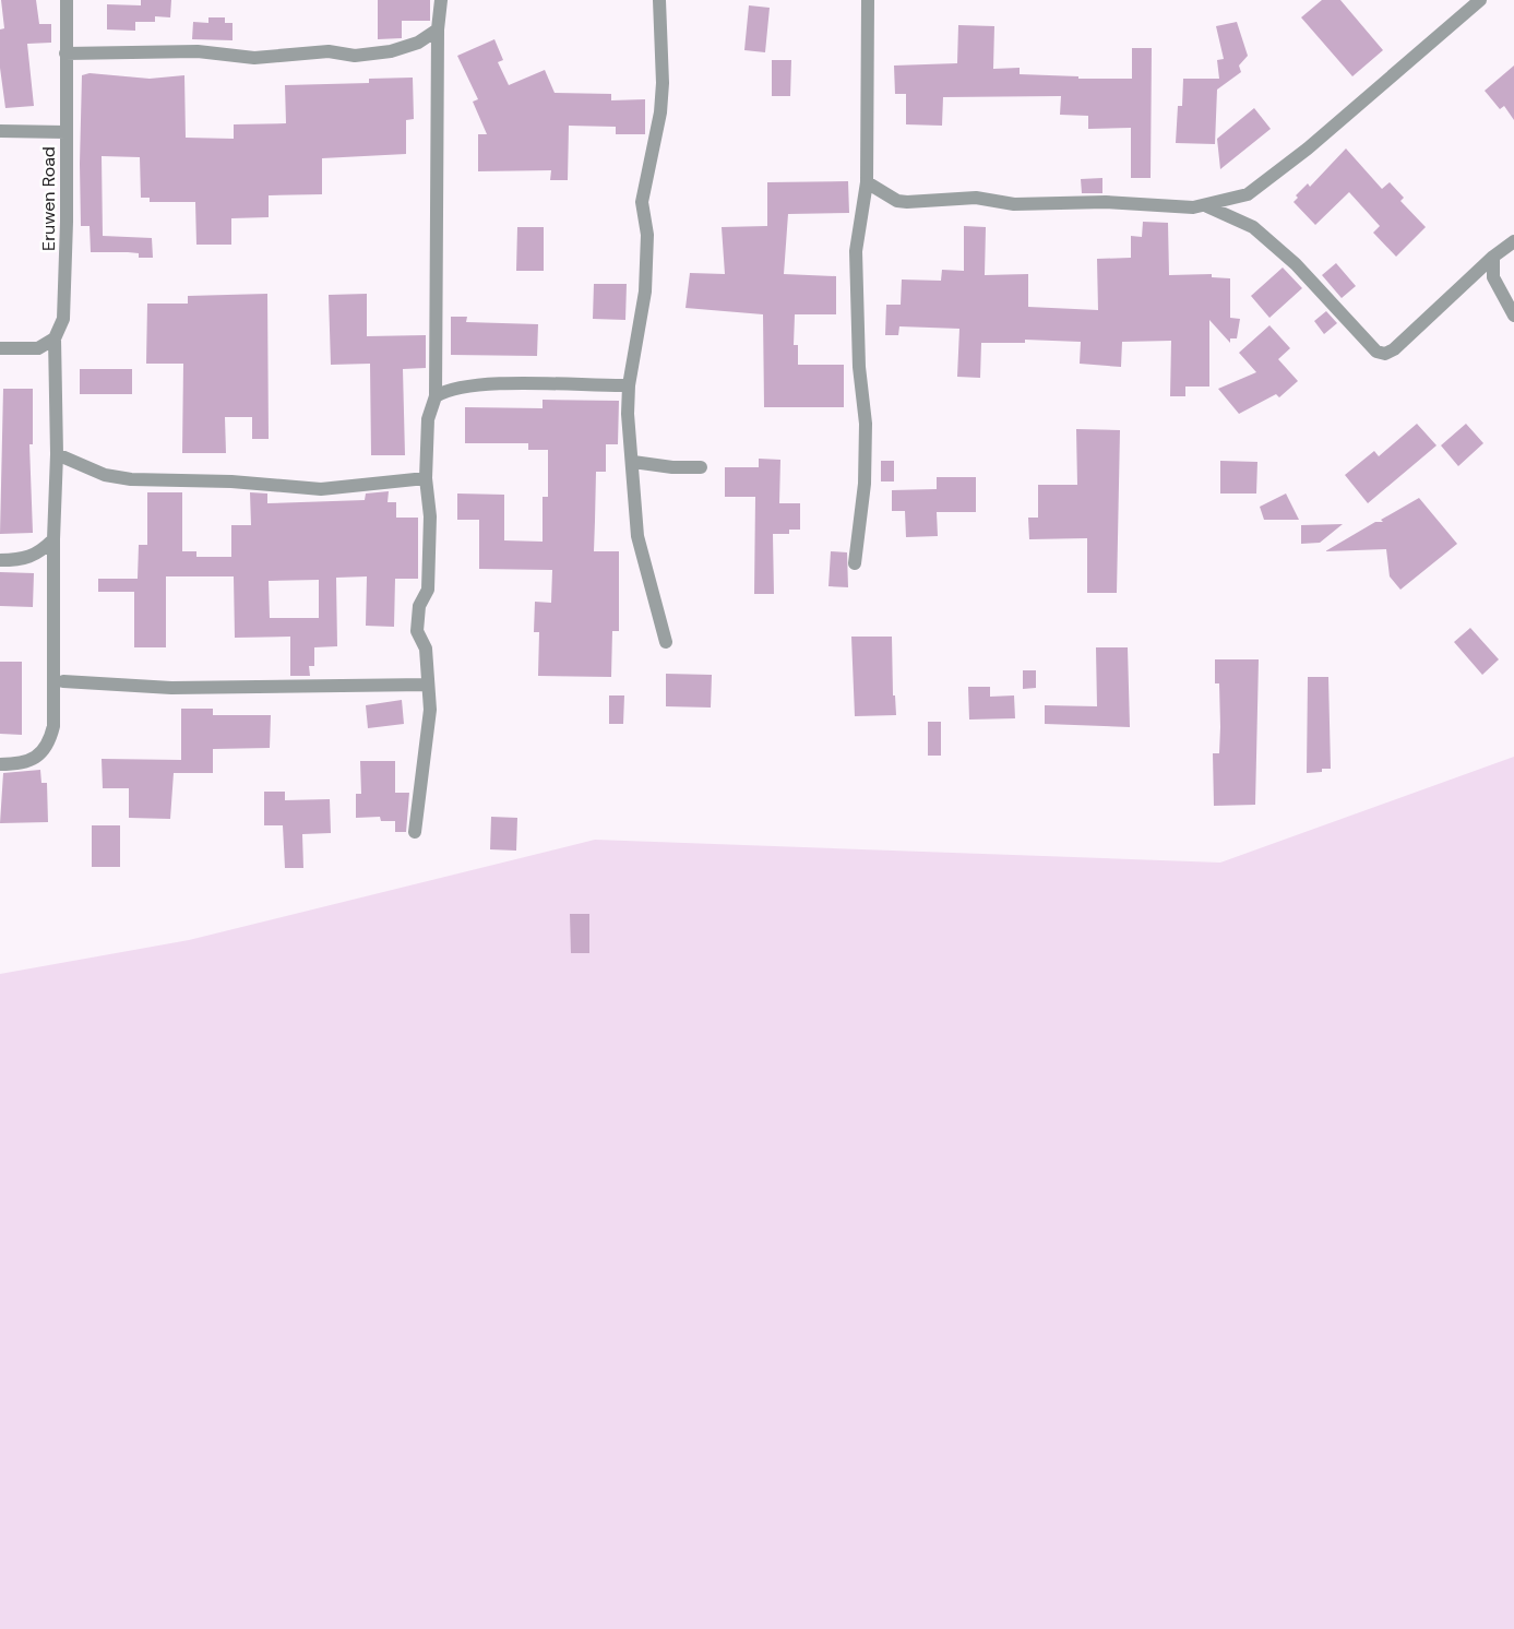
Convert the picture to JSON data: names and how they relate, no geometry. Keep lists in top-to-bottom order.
{
  "streets": {
    "street": ["Eruwen Road"]
  }
}
